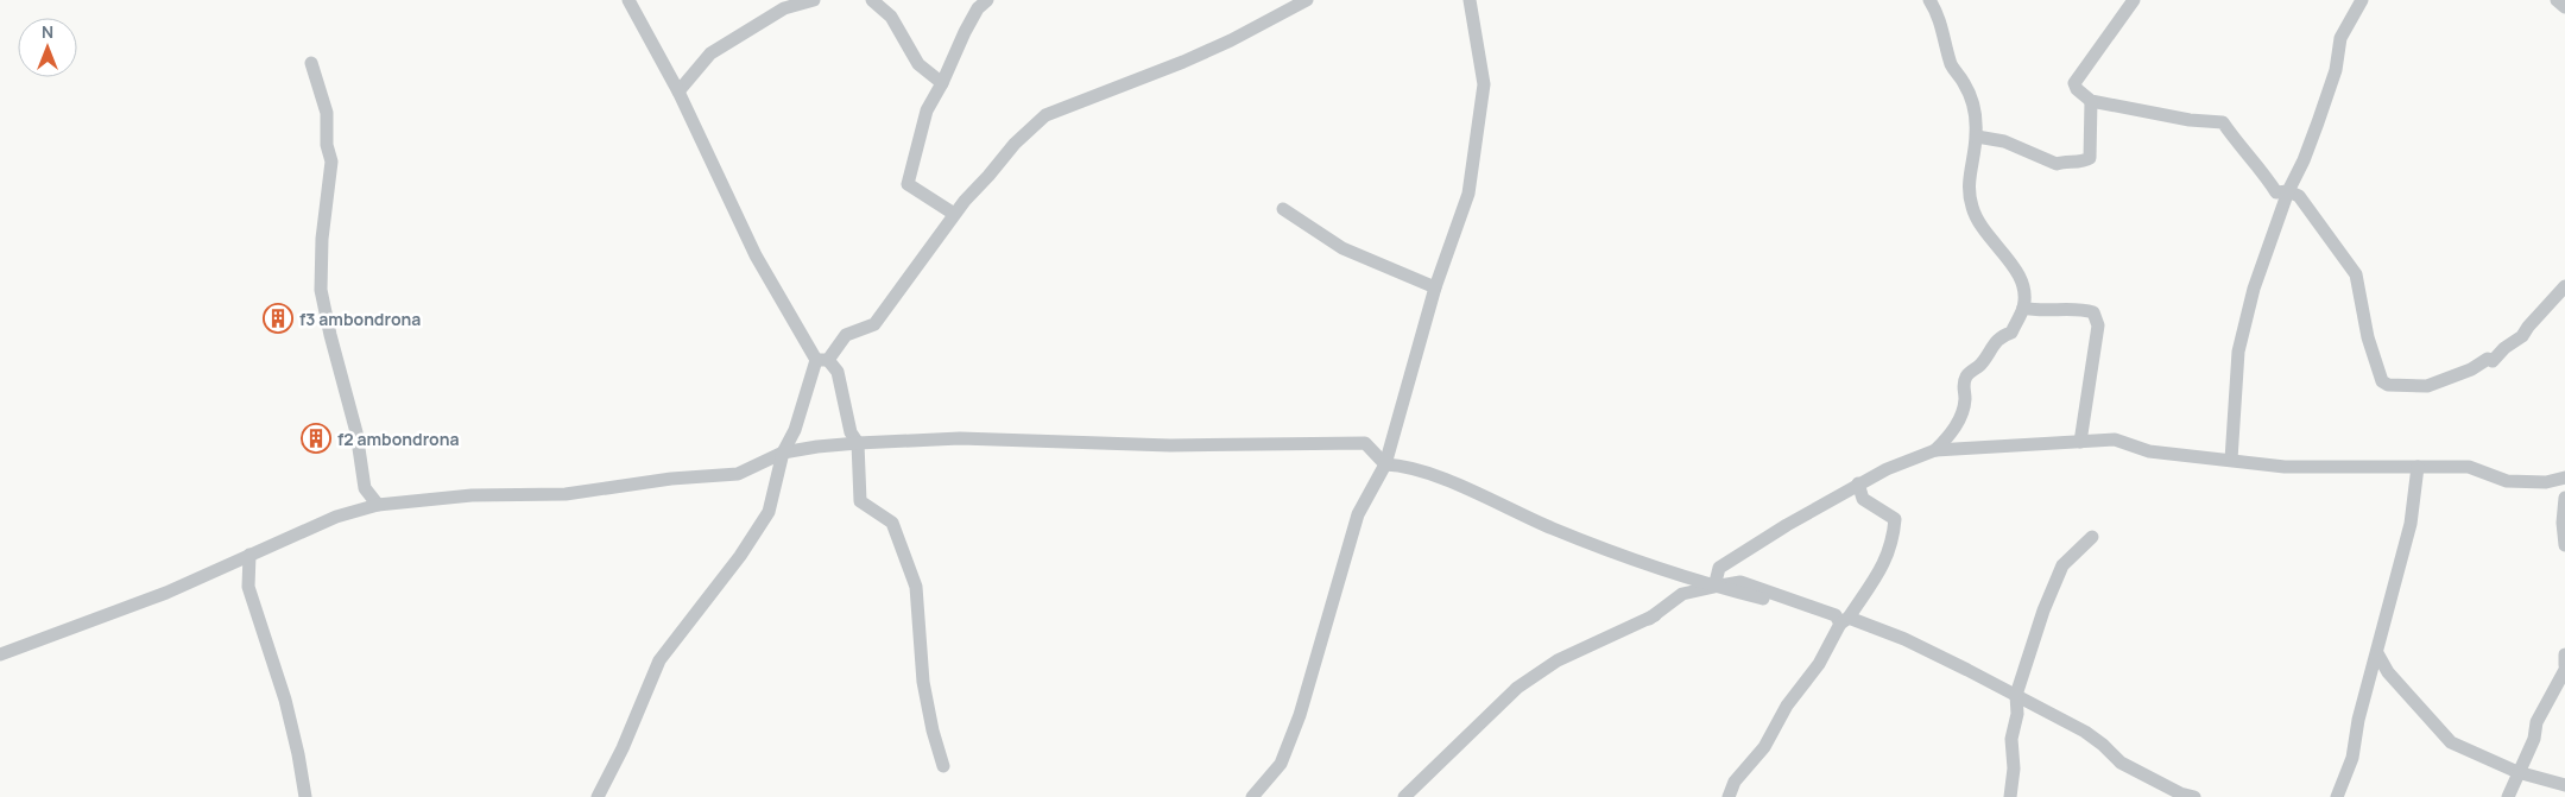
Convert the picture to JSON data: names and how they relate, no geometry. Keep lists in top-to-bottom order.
{
  "places": {
    "building": ["f3 ambondrona", "f2 ambondrona"]
  },
  "north": "top"
}
